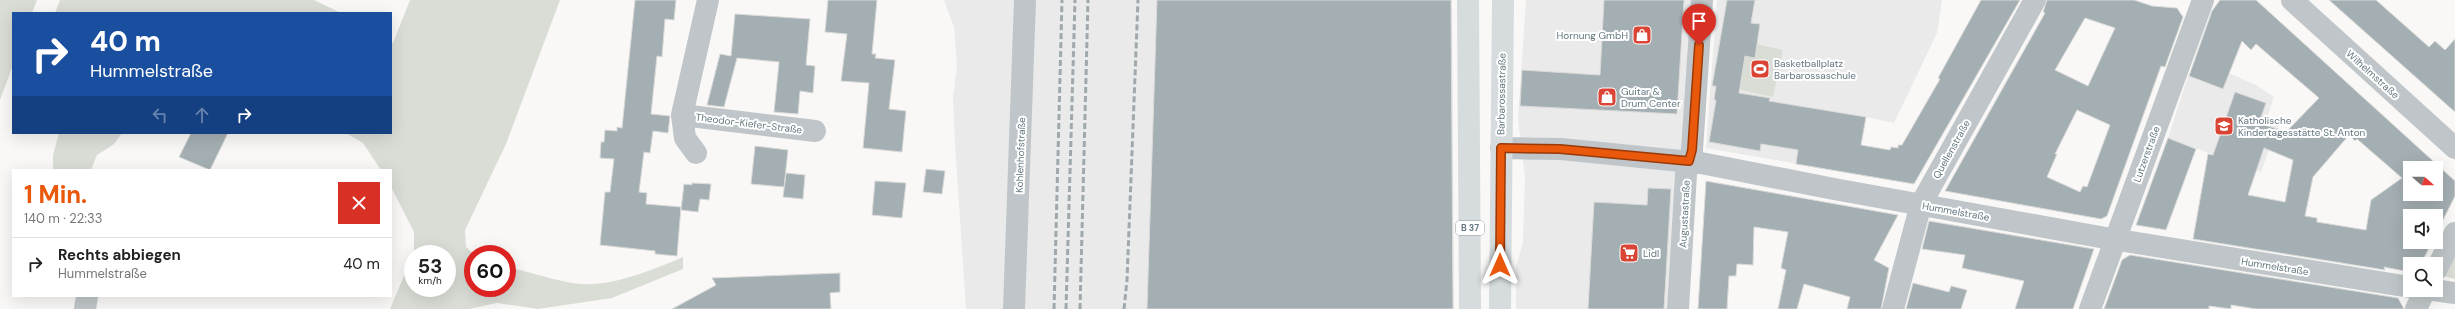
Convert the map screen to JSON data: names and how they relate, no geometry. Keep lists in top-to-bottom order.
{
  "streets": {
    "main road": ["Barbarossastraße", "B 37"],
    "street": [
      "Wilhelmstraße",
      "Theodor-Kiefer-Straße",
      "Quellenstraße",
      "Lutzerstraße",
      "Kohlenhofstraße",
      "Hummelstraße",
      "Augustastraße"
    ]
  },
  "crossings": [
    ["Barbarossastraße", "Hummelstraße"],
    ["Quellenstraße", "Hummelstraße"],
    ["Lutzerstraße", "Hummelstraße"],
    ["Hummelstraße", "Augustastraße"]
  ],
  "places": {
    "shop": ["Hornung GmbH", "Guitar & Drum Center"],
    "sports": ["Basketballplatz Barbarossaschule"],
    "school or university": ["Katholische Kindertagesstätte St. Anton"],
    "supermarket": ["Lidl"]
  },
  "north": "right",
  "page": {
    "turn": ["40 m", "Hummelstraße"],
    "heading": ["1 Min.", "140 m · 22:33"],
    "list": [
      {
        "name": "Rechts abbiegen",
        "note": "Hummelstraße",
        "value": "40 m"
      }
    ],
    "speed": "53 km/h",
    "limit": "60"
  }
}
